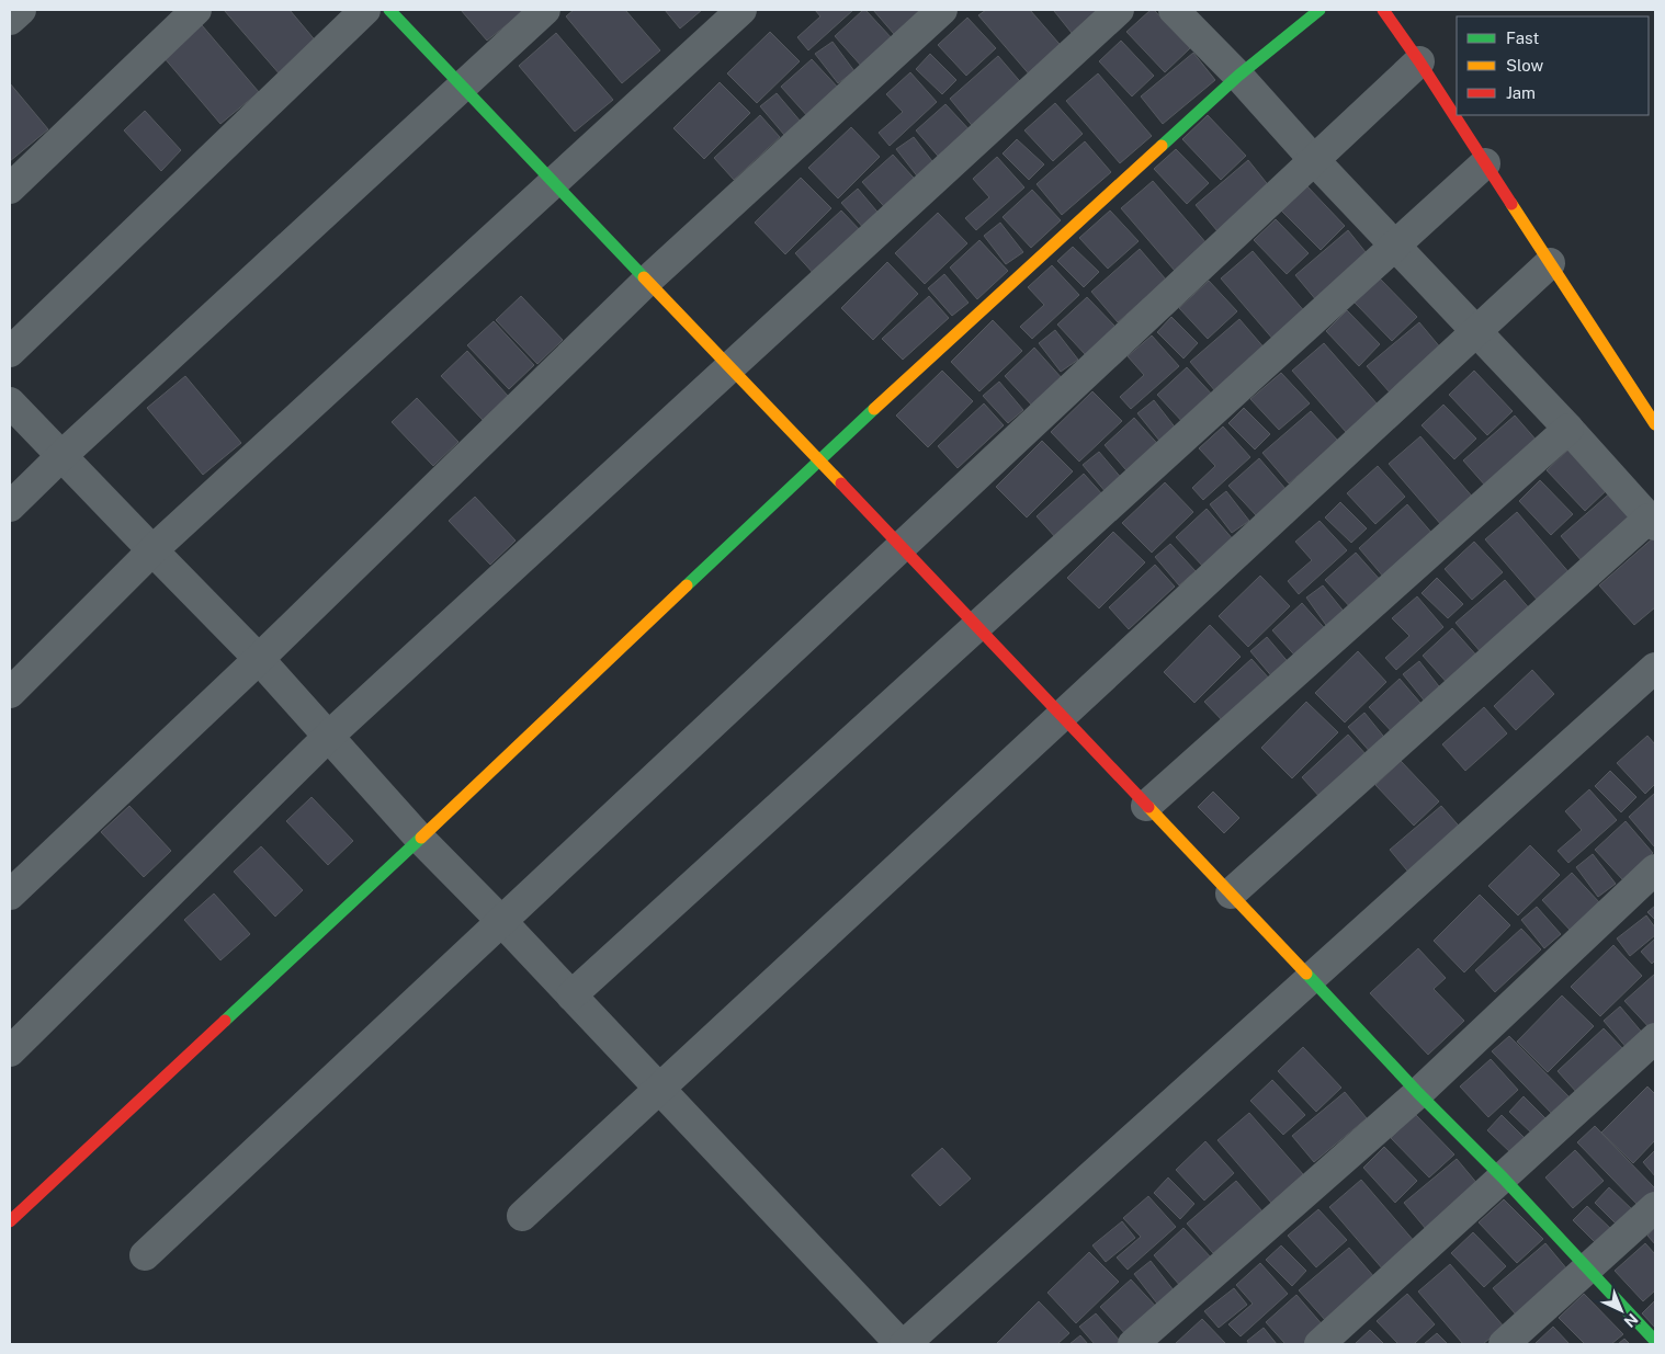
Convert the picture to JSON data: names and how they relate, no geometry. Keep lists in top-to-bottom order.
{
  "legend": ["Fast", "Slow", "Jam"],
  "north": "bottom right"
}
